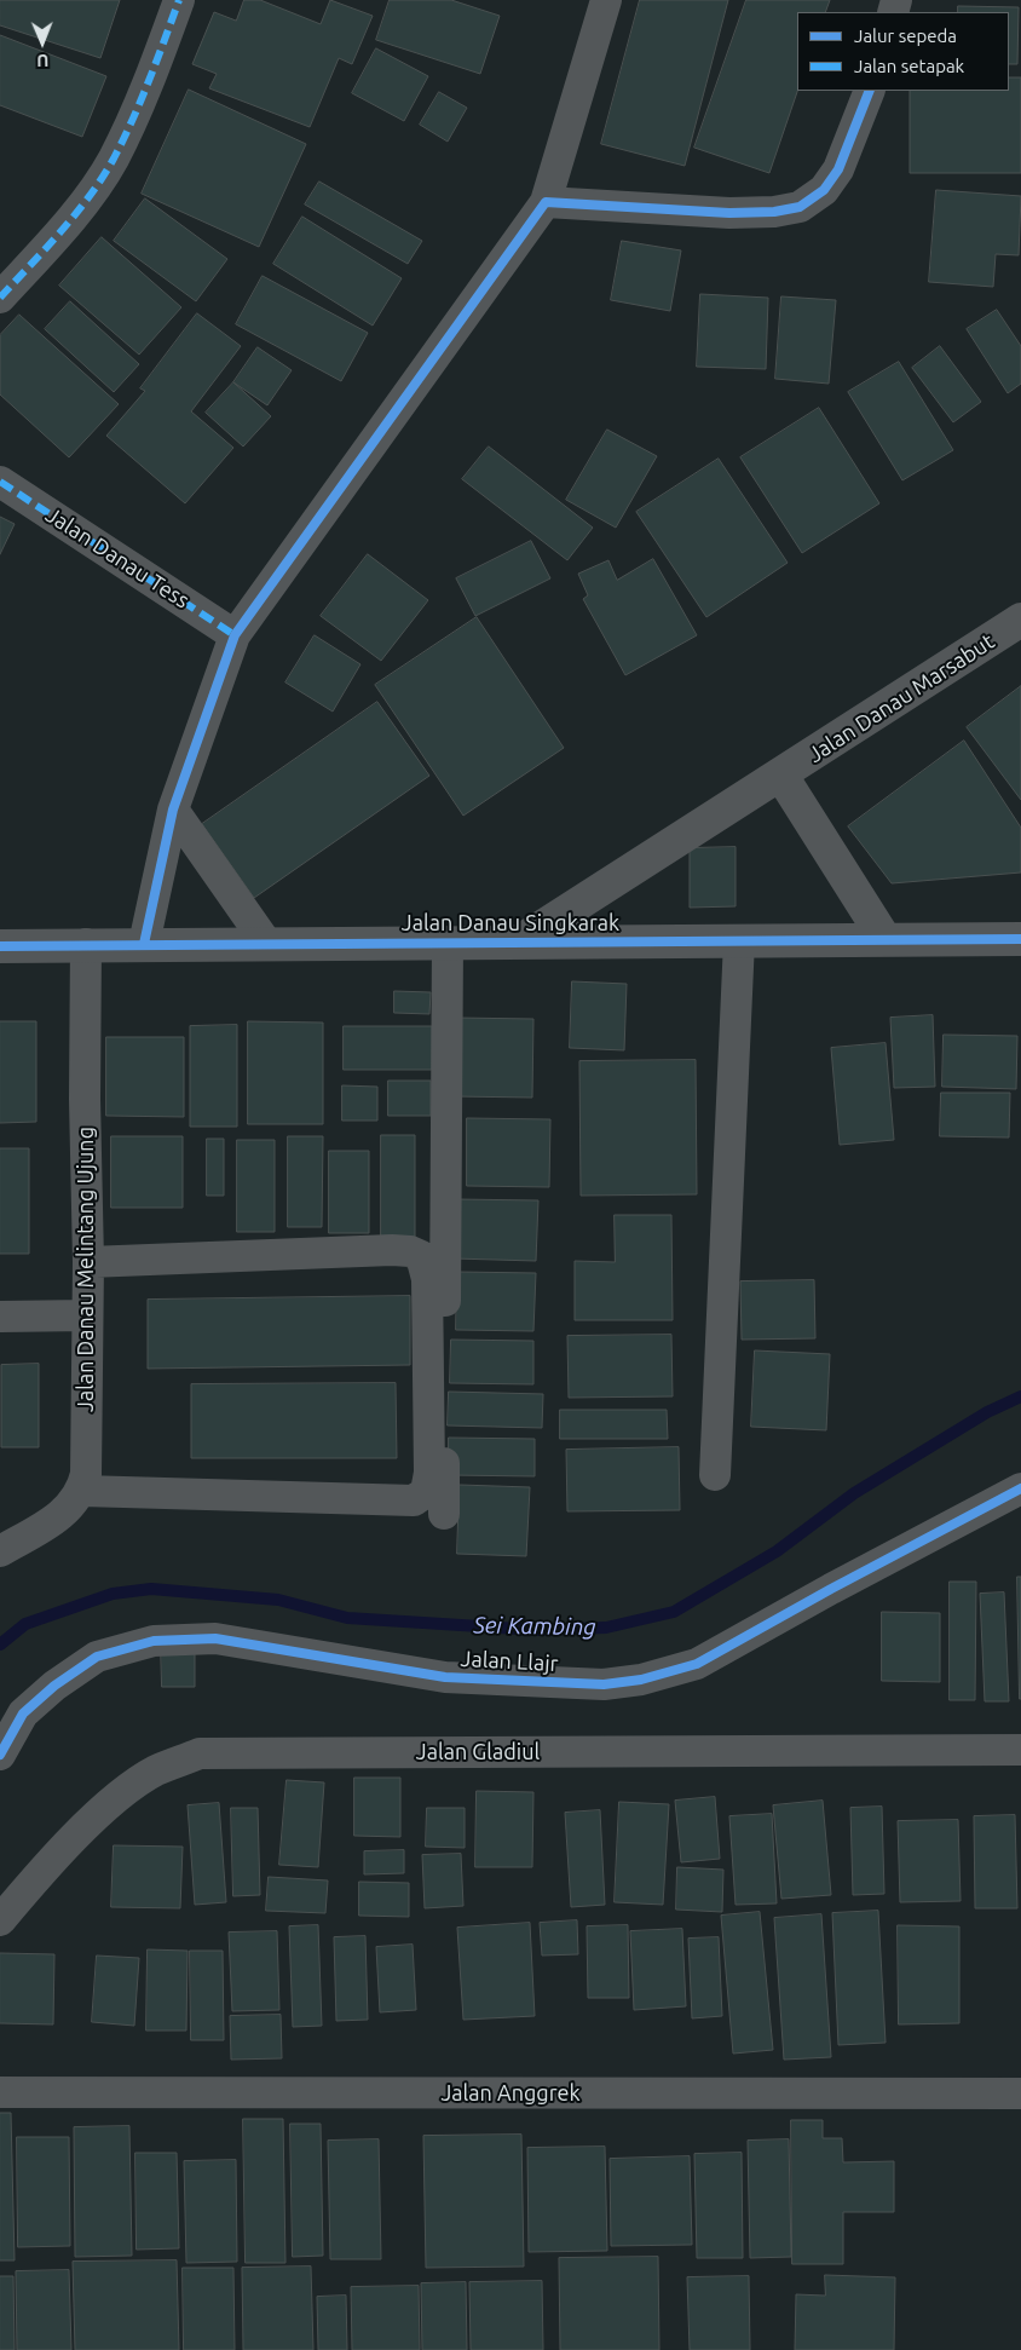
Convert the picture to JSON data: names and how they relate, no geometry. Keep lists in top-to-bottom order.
{
  "streets": {
    "street": [
      "Jalan Danau Tess",
      "Jalan Danau Marsabut",
      "Jalan Danau Singkarak",
      "Jalan Danau Melintang Ujung",
      "Jalan Llajr",
      "Jalan Gladiul",
      "Jalan Anggrek"
    ]
  },
  "crossings": [
    ["Jalan Danau Marsabut", "Jalan Danau Singkarak"],
    ["Jalan Danau Singkarak", "Jalan Danau Melintang Ujung"]
  ],
  "water": ["Sei Kambing"],
  "legend": ["Jalur sepeda", "Jalan setapak"],
  "north": "bottom"
}
